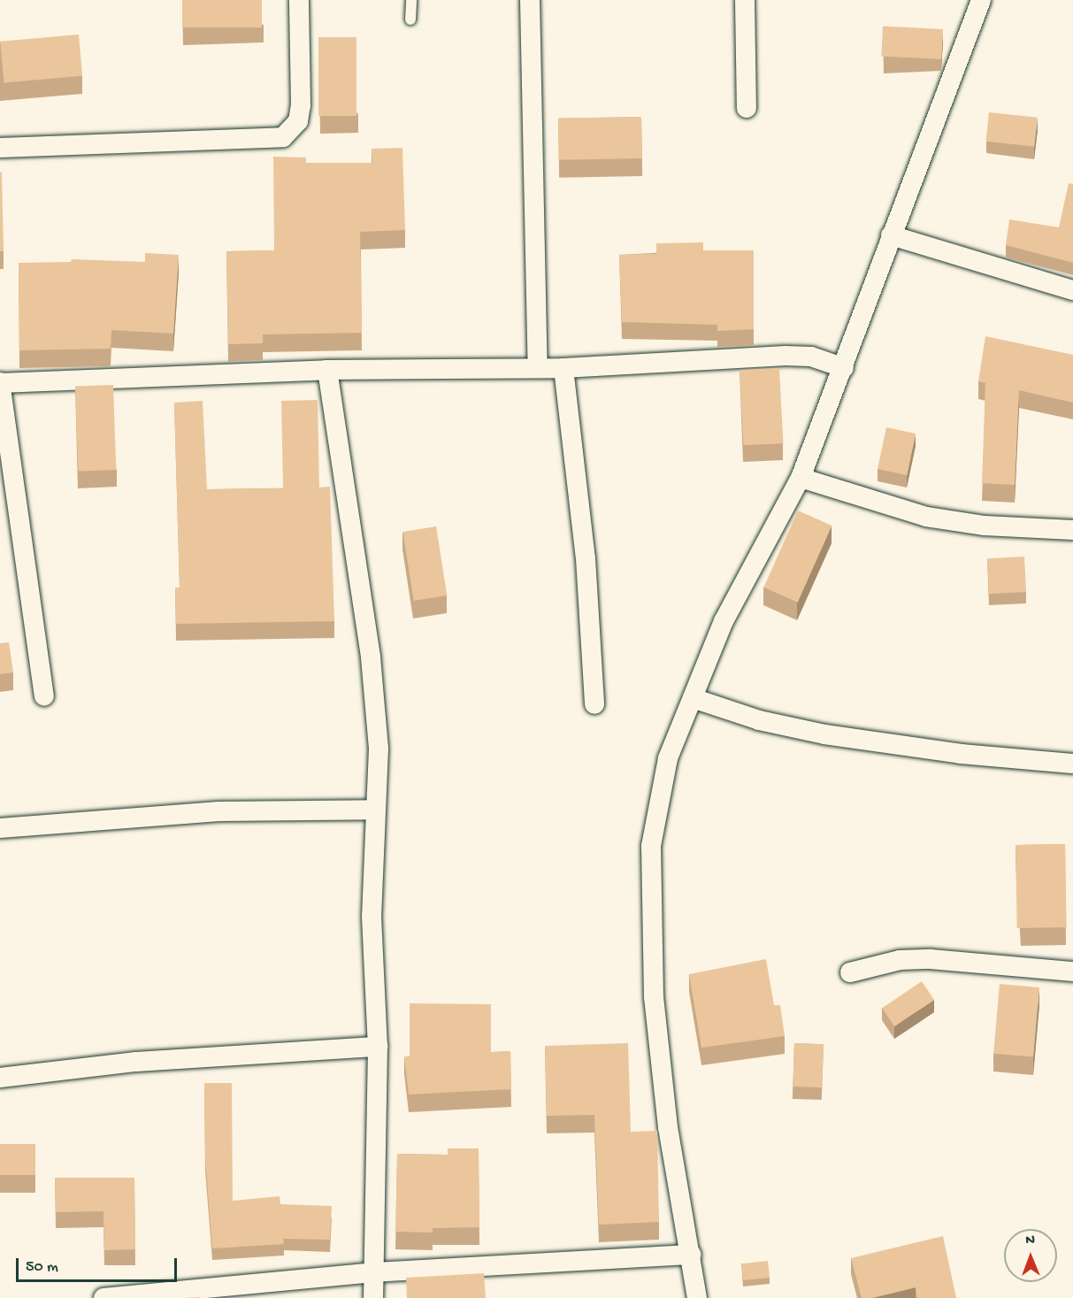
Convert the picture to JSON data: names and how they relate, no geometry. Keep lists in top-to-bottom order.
{
  "scale_bar": "50 m",
  "north": "top"
}
